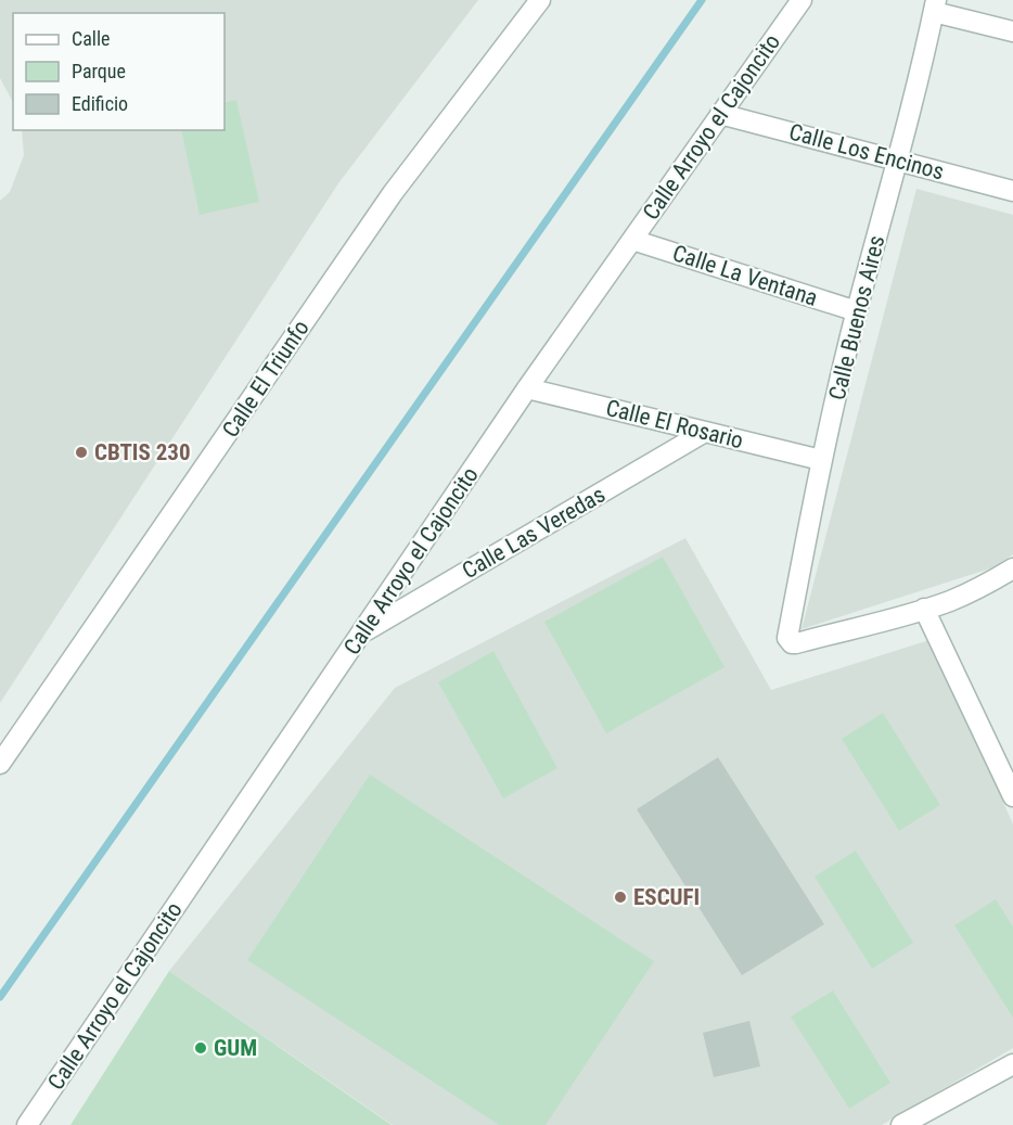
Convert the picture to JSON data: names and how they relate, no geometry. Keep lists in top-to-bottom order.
{
  "streets": {
    "street": [
      "Calle Arroyo el Cajoncito",
      "Calle Los Encinos",
      "Calle La Ventana",
      "Calle Buenos Aires",
      "Calle El Triunfo",
      "Calle El Rosario",
      "Calle Las Veredas"
    ]
  },
  "crossings": [
    ["Calle Arroyo el Cajoncito", "Calle Los Encinos"],
    ["Calle Arroyo el Cajoncito", "Calle La Ventana"],
    ["Calle Arroyo el Cajoncito", "Calle El Rosario"],
    ["Calle Arroyo el Cajoncito", "Calle Las Veredas"],
    ["Calle Los Encinos", "Calle Buenos Aires"],
    ["Calle La Ventana", "Calle Buenos Aires"],
    ["Calle Buenos Aires", "Calle El Rosario"],
    ["Calle El Rosario", "Calle Las Veredas"]
  ],
  "places": ["CBTIS 230", "ESCUFI", "GUM"],
  "legend": ["Calle", "Parque", "Edificio"]
}
